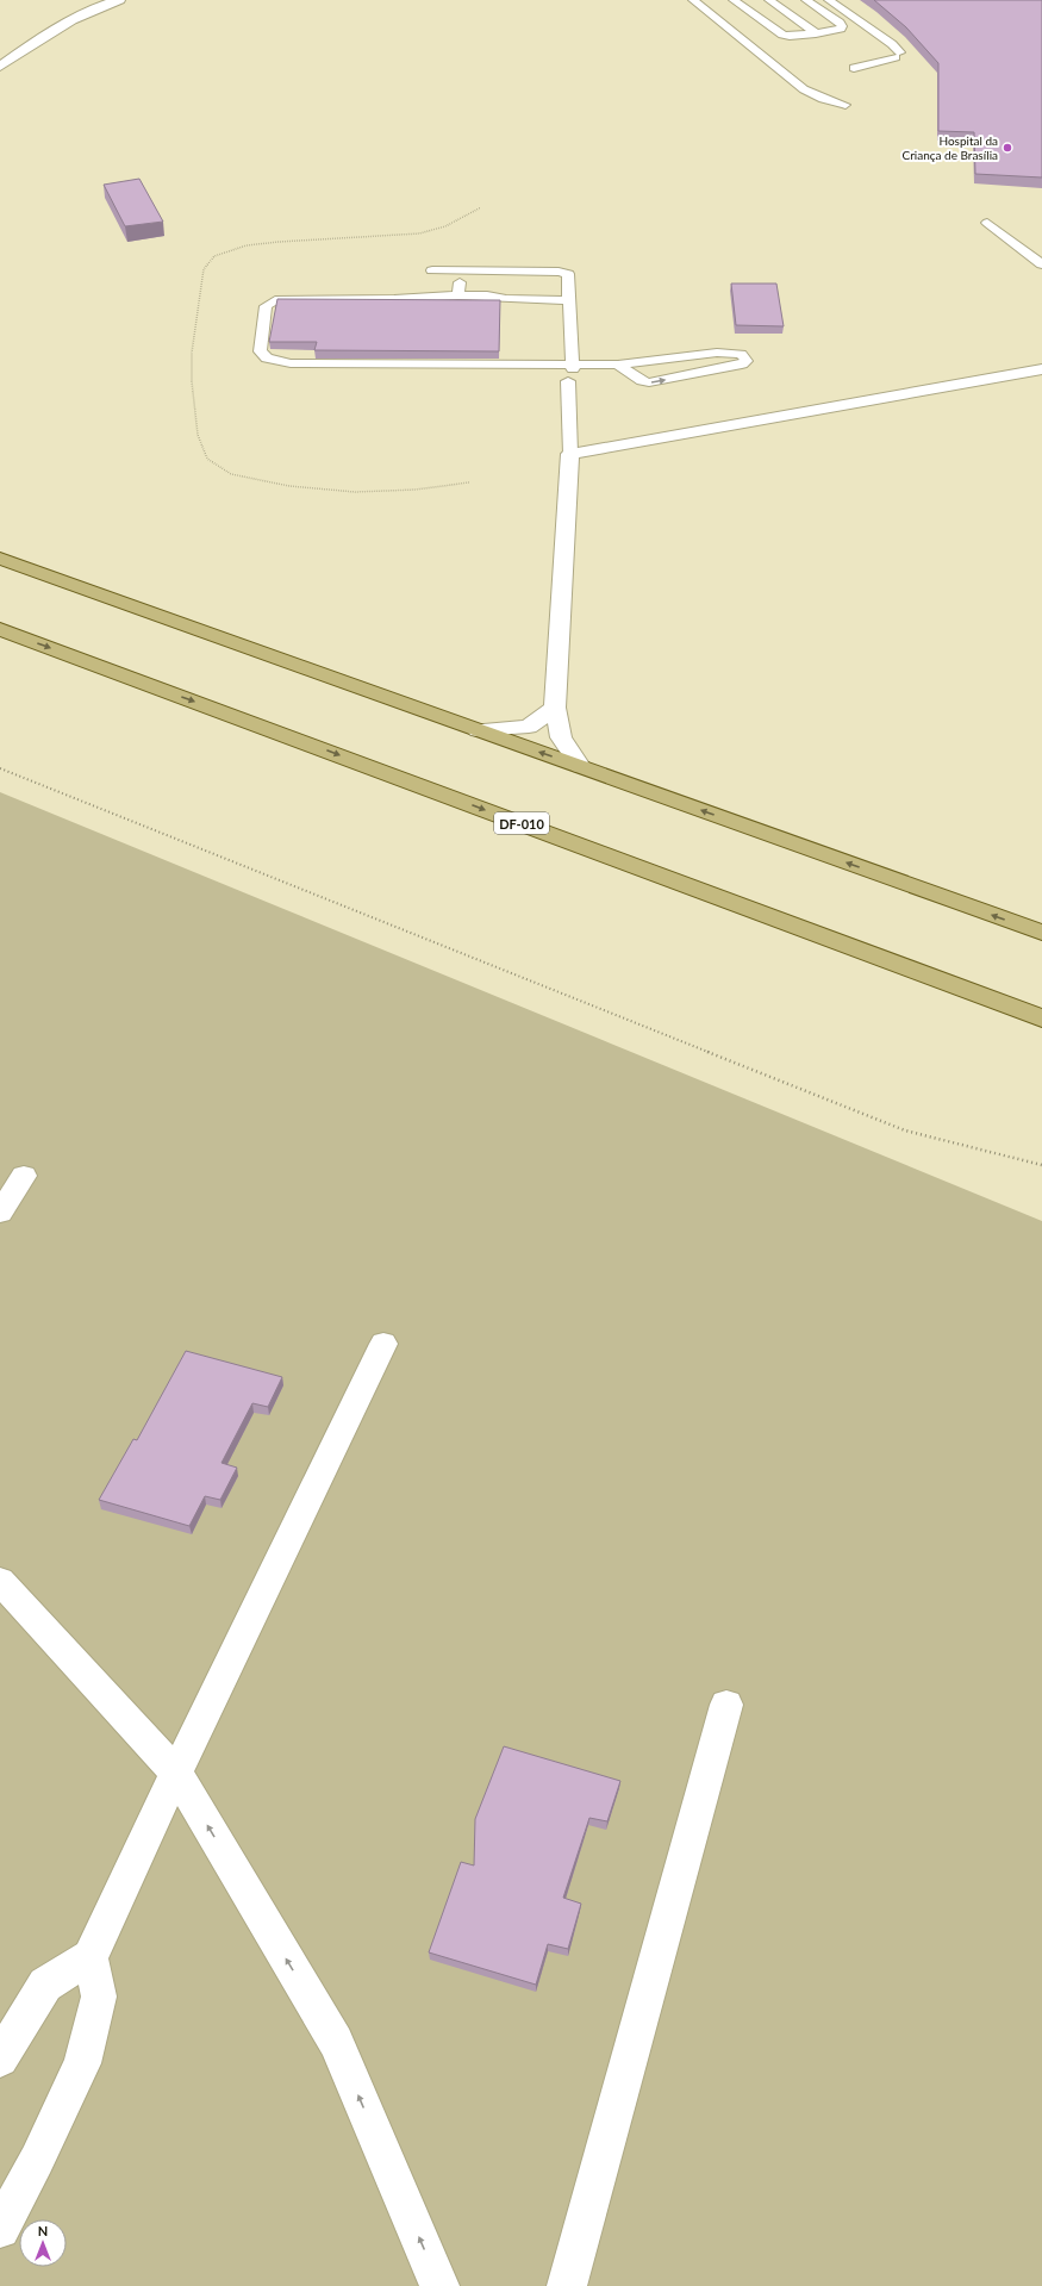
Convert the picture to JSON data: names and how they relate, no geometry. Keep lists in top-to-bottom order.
{
  "streets": {
    "main road": ["DF-010"]
  },
  "places": ["Hospital da Criança de Brasília"],
  "north": "top"
}
